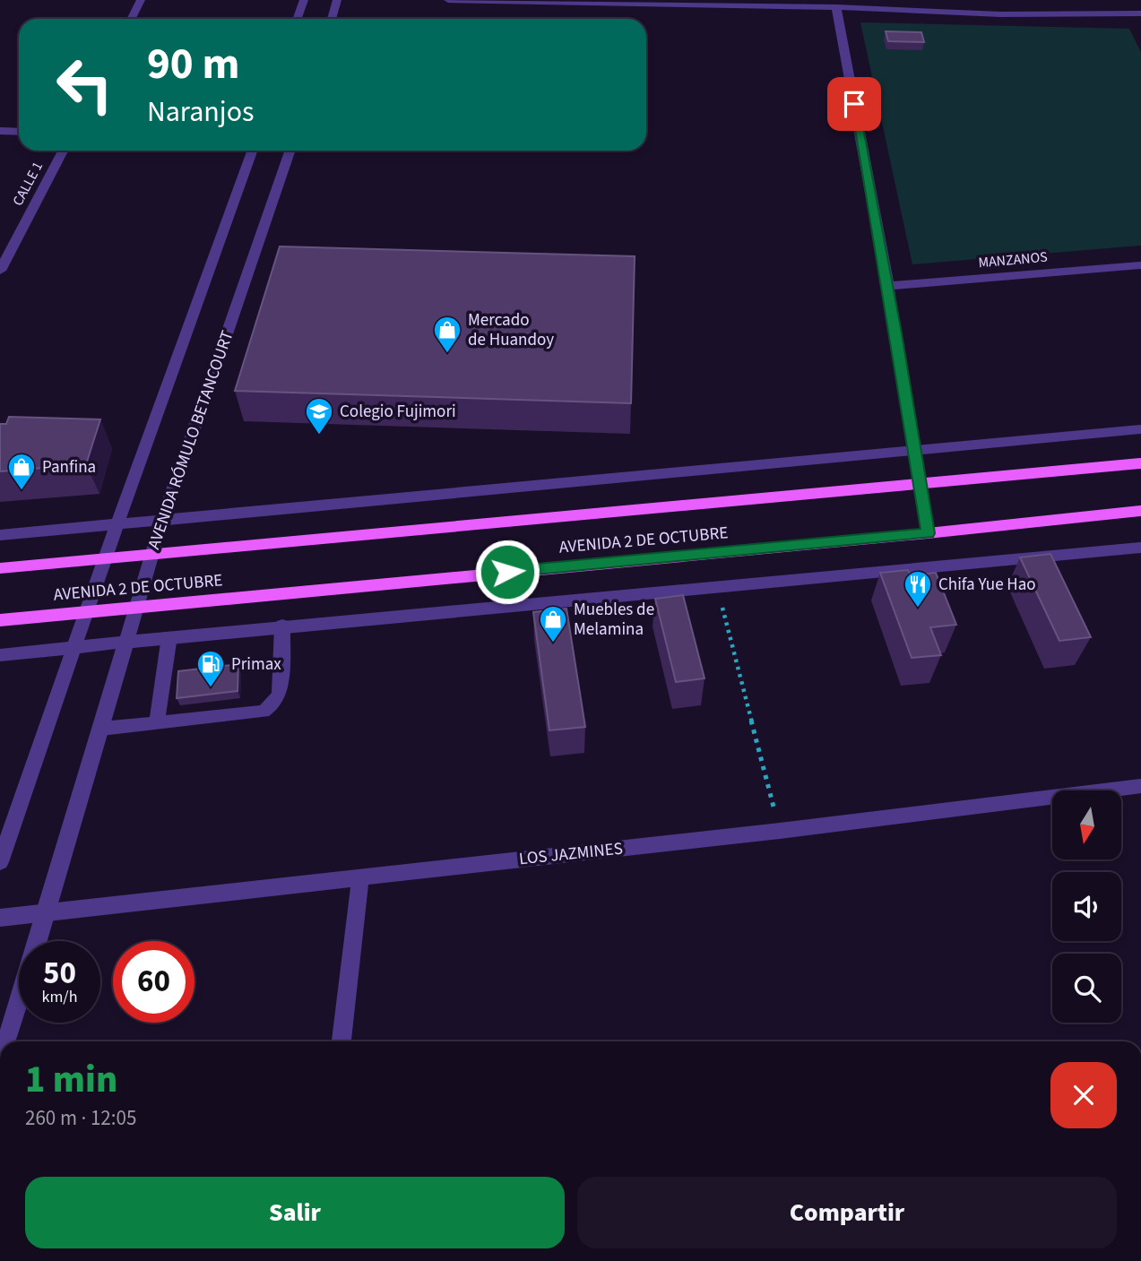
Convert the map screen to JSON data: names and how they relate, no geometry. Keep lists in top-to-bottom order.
{
  "streets": {
    "main road": ["AVENIDA 2 DE OCTUBRE"],
    "street": [
      "CALLE 1",
      "MANZANOS",
      "AVENIDA RÓMULO BETANCOURT",
      "LOS JAZMINES"
    ]
  },
  "crossings": [
    ["AVENIDA RÓMULO BETANCOURT", "AVENIDA 2 DE OCTUBRE"],
    ["AVENIDA RÓMULO BETANCOURT", "LOS JAZMINES"]
  ],
  "places": {
    "shop": ["Mercado de Huandoy", "Panfina", "Muebles de Melamina"],
    "school or university": ["Colegio Fujimori"],
    "restaurant": ["Chifa Yue Hao"],
    "fuel station": ["Primax"]
  },
  "north": "bottom",
  "page": {
    "turn": ["90 m", "Naranjos"],
    "speed": "50 km/h",
    "limit": "60",
    "heading": ["1 min", "260 m · 12:05"],
    "buttons": ["Salir", "Compartir"]
  }
}
